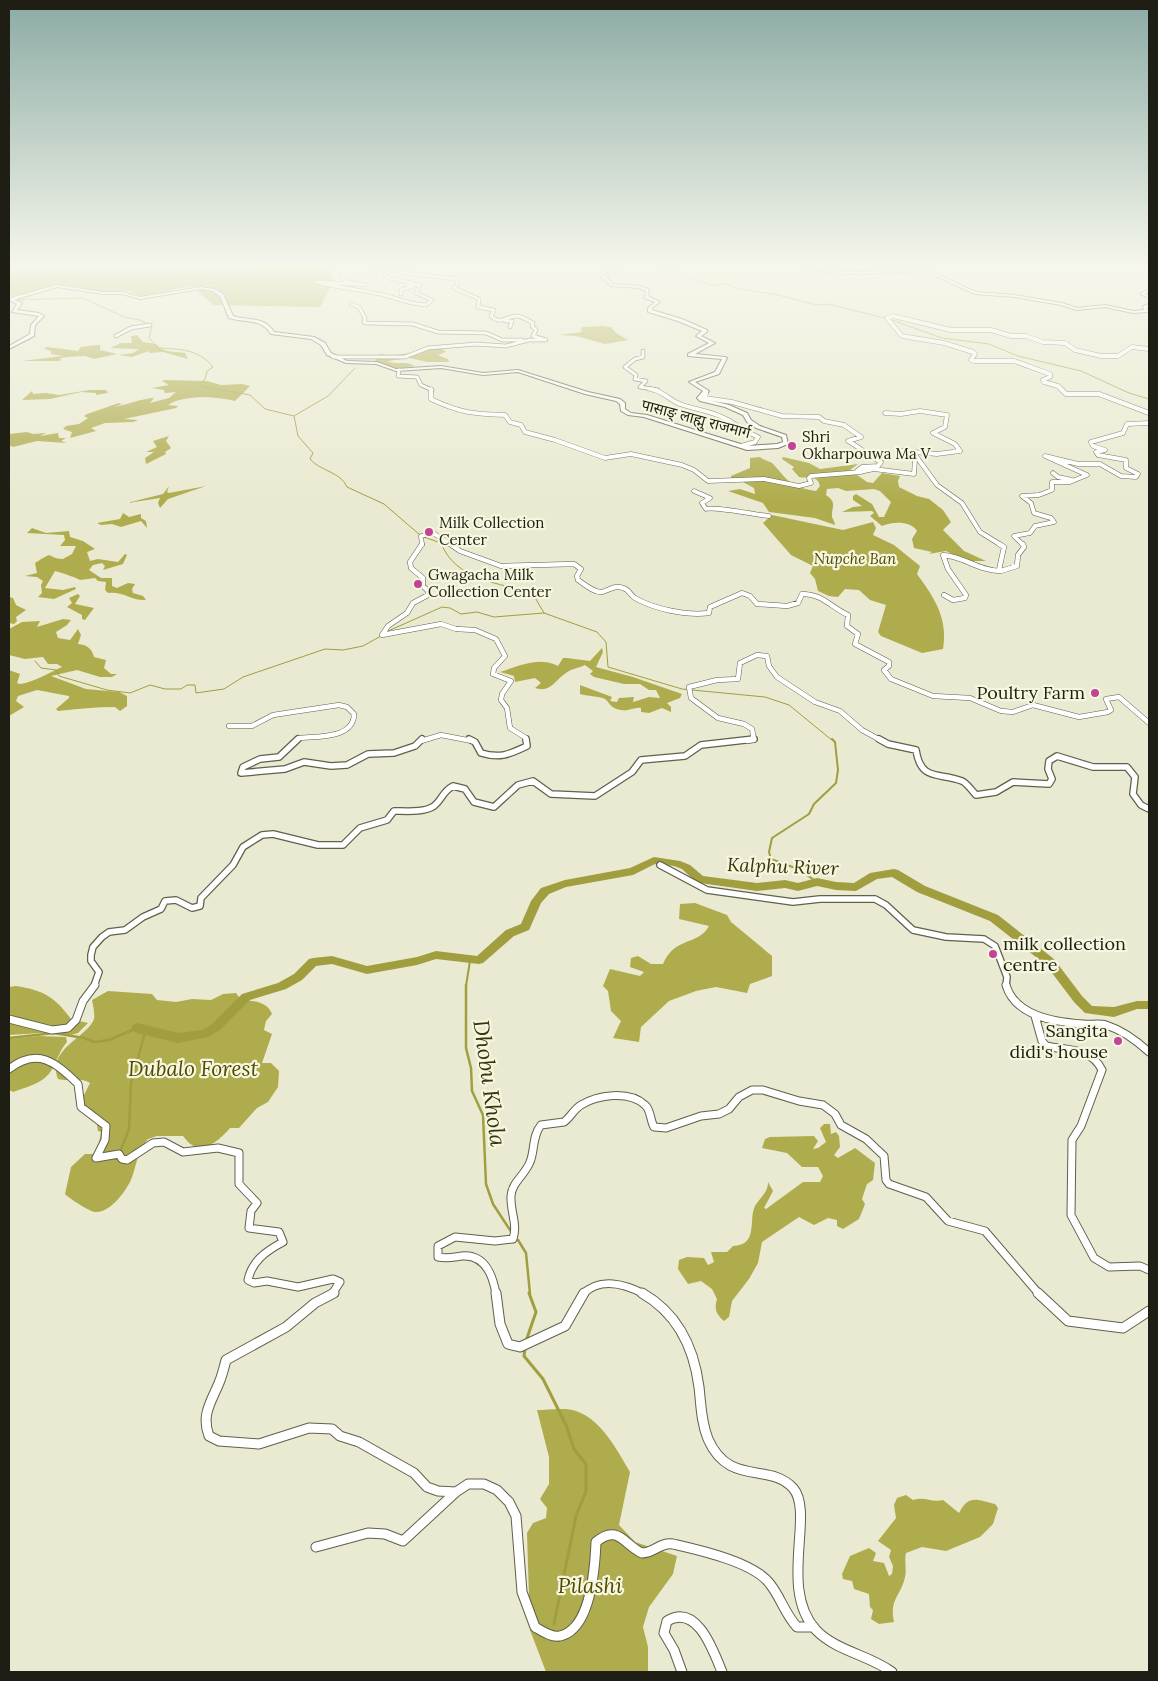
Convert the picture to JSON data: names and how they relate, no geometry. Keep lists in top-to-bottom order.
{
  "streets": {
    "main road": ["पासाङ् लाह्मु राजमार्ग"]
  },
  "water": ["Kalphu River", "Dhobu Khola"],
  "parks": ["Nupche Ban", "Dubalo Forest", "Pilashi"],
  "places": [
    "Shri Okharpouwa Ma V",
    "Milk Collection Center",
    "Gwagacha Milk Collection Center",
    "Poultry Farm",
    "milk collection centre",
    "Sangita didi's house"
  ]
}
